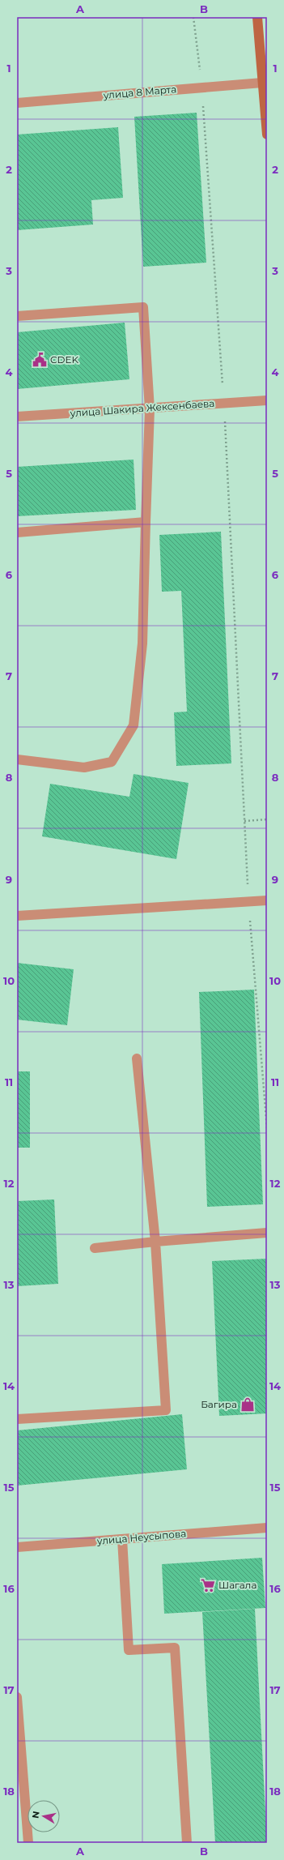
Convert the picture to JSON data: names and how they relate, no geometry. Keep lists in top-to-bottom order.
{
  "streets": {
    "street": ["улица 8 Марта", "улица Шакира Жексенбаева", "улица Неусыпова"]
  },
  "places": {
    "public building": ["CDEK"],
    "shop": ["Багира"],
    "supermarket": ["Шагала"]
  },
  "north": "left",
  "grid": {
    "columns": ["A", "B"],
    "rows": [
      "1",
      "2",
      "3",
      "4",
      "5",
      "6",
      "7",
      "8",
      "9",
      "10",
      "11",
      "12",
      "13",
      "14",
      "15",
      "16",
      "17",
      "18"
    ]
  }
}
